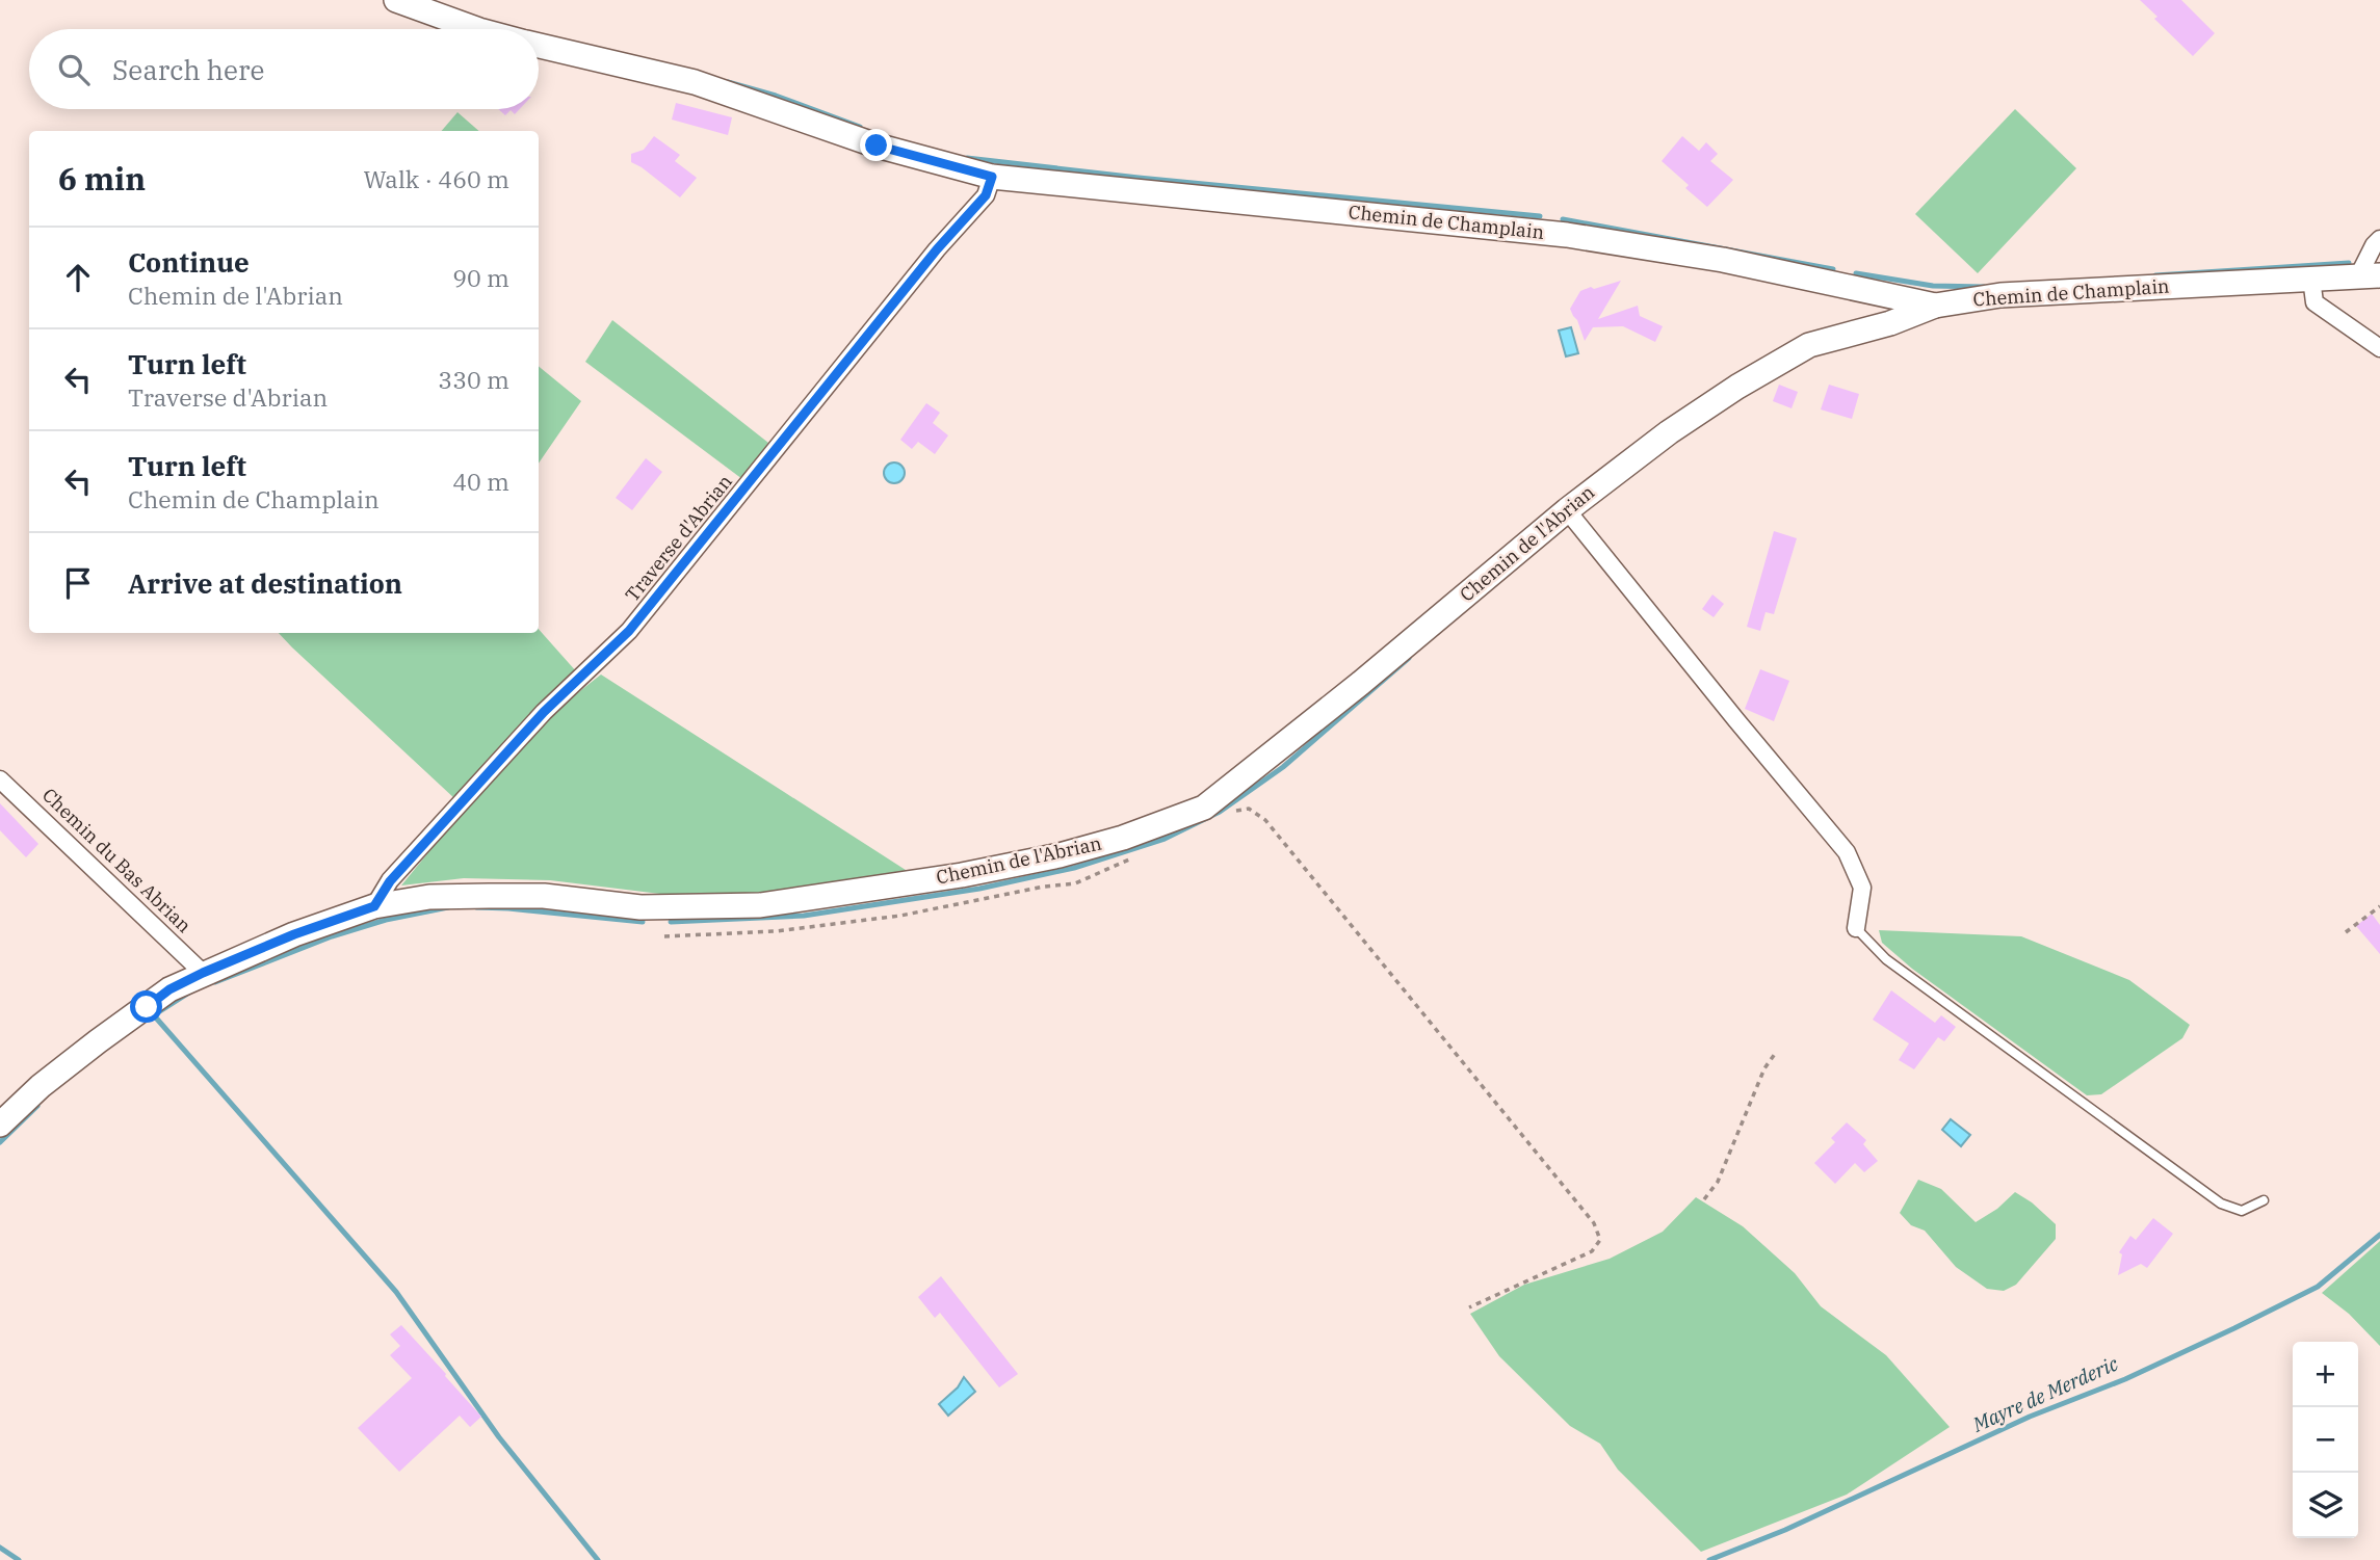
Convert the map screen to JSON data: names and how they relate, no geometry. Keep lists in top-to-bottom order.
{
  "streets": {
    "street": [
      "Chemin de Champlain",
      "Traverse d'Abrian",
      "Chemin de l'Abrian",
      "Chemin du Bas Abrian"
    ]
  },
  "crossings": [
    ["Chemin de Champlain", "Traverse d'Abrian"],
    ["Chemin de Champlain", "Chemin de l'Abrian"],
    ["Traverse d'Abrian", "Chemin de l'Abrian"],
    ["Chemin de l'Abrian", "Chemin du Bas Abrian"]
  ],
  "water": ["Mayre de Merderic"],
  "page": {
    "search": "Search here",
    "heading": ["6 min", "Walk · 460 m"],
    "list": [
      ["Continue", "Chemin de l'Abrian", "90 m"],
      ["Turn left", "Traverse d'Abrian", "330 m"],
      ["Turn left", "Chemin de Champlain", "40 m"],
      "Arrive at destination"
    ],
    "map_buttons": ["+", "−"]
  }
}
